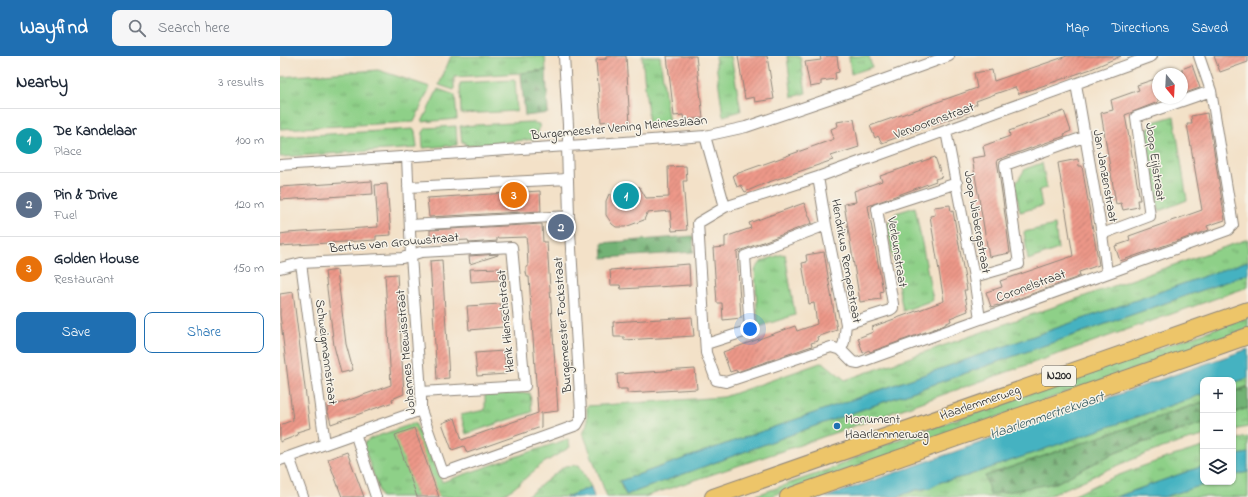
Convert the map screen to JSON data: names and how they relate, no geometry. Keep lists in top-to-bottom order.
{
  "streets": {
    "main road": ["N200", "Haarlemmerweg"],
    "street": [
      "Vervoorenstraat",
      "Burgemeester Vening Meineszlaan",
      "Joop Eijlstraat",
      "Jan Janzenstraat",
      "Joop IJisbergstraat",
      "Bertus van Grouwstraat",
      "Verleunstraat",
      "Hendrikus Rempestraat",
      "Coronelstraat",
      "Henk Hienschstraat",
      "Burgemeester Fockstraat",
      "Schweigmannstraat",
      "Johannes Meewisstraat"
    ]
  },
  "crossings": [
    ["Vervoorenstraat", "Jan Janzenstraat"],
    ["Vervoorenstraat", "Joop IJisbergstraat"],
    ["Vervoorenstraat", "Hendrikus Rempestraat"],
    ["Burgemeester Vening Meineszlaan", "Burgemeester Fockstraat"],
    ["Burgemeester Vening Meineszlaan", "Johannes Meewisstraat"],
    ["Joop Eijlstraat", "Jan Janzenstraat"],
    ["Joop Eijlstraat", "Coronelstraat"],
    ["Jan Janzenstraat", "Coronelstraat"],
    ["Joop IJisbergstraat", "Verleunstraat"],
    ["Joop IJisbergstraat", "Coronelstraat"],
    ["Bertus van Grouwstraat", "Henk Hienschstraat"],
    ["Bertus van Grouwstraat", "Schweigmannstraat"],
    ["Bertus van Grouwstraat", "Johannes Meewisstraat"],
    ["Verleunstraat", "Hendrikus Rempestraat"],
    ["Hendrikus Rempestraat", "Coronelstraat"],
    ["Henk Hienschstraat", "Johannes Meewisstraat"],
    ["Burgemeester Fockstraat", "Johannes Meewisstraat"]
  ],
  "water": ["Haarlemmertrekvaart"],
  "places": ["Monument Haarlemmerweg"],
  "north": "bottom",
  "page": {
    "header": "Wayfind",
    "search": "Search here",
    "nav": ["Map", "Directions", "Saved"],
    "heading": ["Nearby", "3 results"],
    "list": [
      {
        "mark": "1",
        "name": "De Kandelaar",
        "note": "Place",
        "value": "100 m"
      },
      {
        "mark": "2",
        "name": "Pin & Drive",
        "note": "Fuel",
        "value": "120 m"
      },
      {
        "mark": "3",
        "name": "Golden House",
        "note": "Restaurant",
        "value": "150 m"
      }
    ],
    "pins": ["3", "1", "2"],
    "buttons": ["Save", "Share"],
    "map_buttons": ["+", "−"]
  }
}
